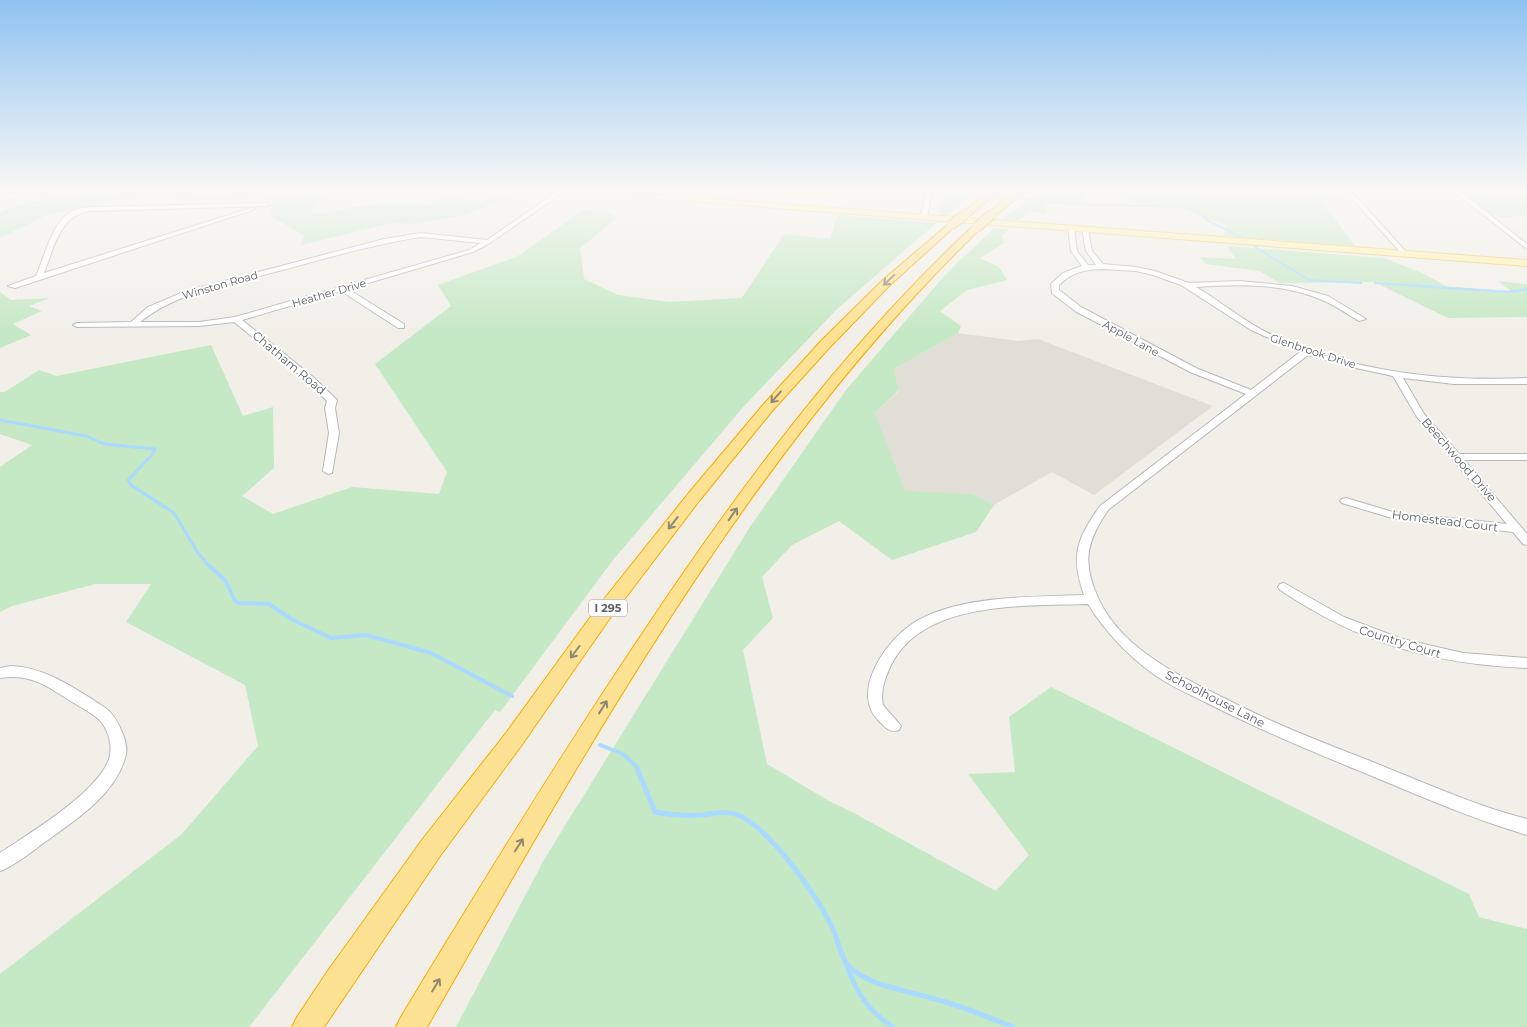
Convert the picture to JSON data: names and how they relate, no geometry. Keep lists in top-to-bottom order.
{
  "streets": {
    "highway": ["I 295"],
    "street": [
      "Winston Road",
      "Heather Drive",
      "Apple Lane",
      "Glenbrook Drive",
      "Chatham Road",
      "Beechwood Drive",
      "Homestead Court",
      "Country Court",
      "Schoolhouse Lane"
    ]
  },
  "crossings": [
    ["Winston Road", "Heather Drive"],
    ["Heather Drive", "Chatham Road"],
    ["Apple Lane", "Glenbrook Drive"],
    ["Apple Lane", "Schoolhouse Lane"],
    ["Glenbrook Drive", "Beechwood Drive"],
    ["Glenbrook Drive", "Schoolhouse Lane"],
    ["Beechwood Drive", "Homestead Court"]
  ]
}
